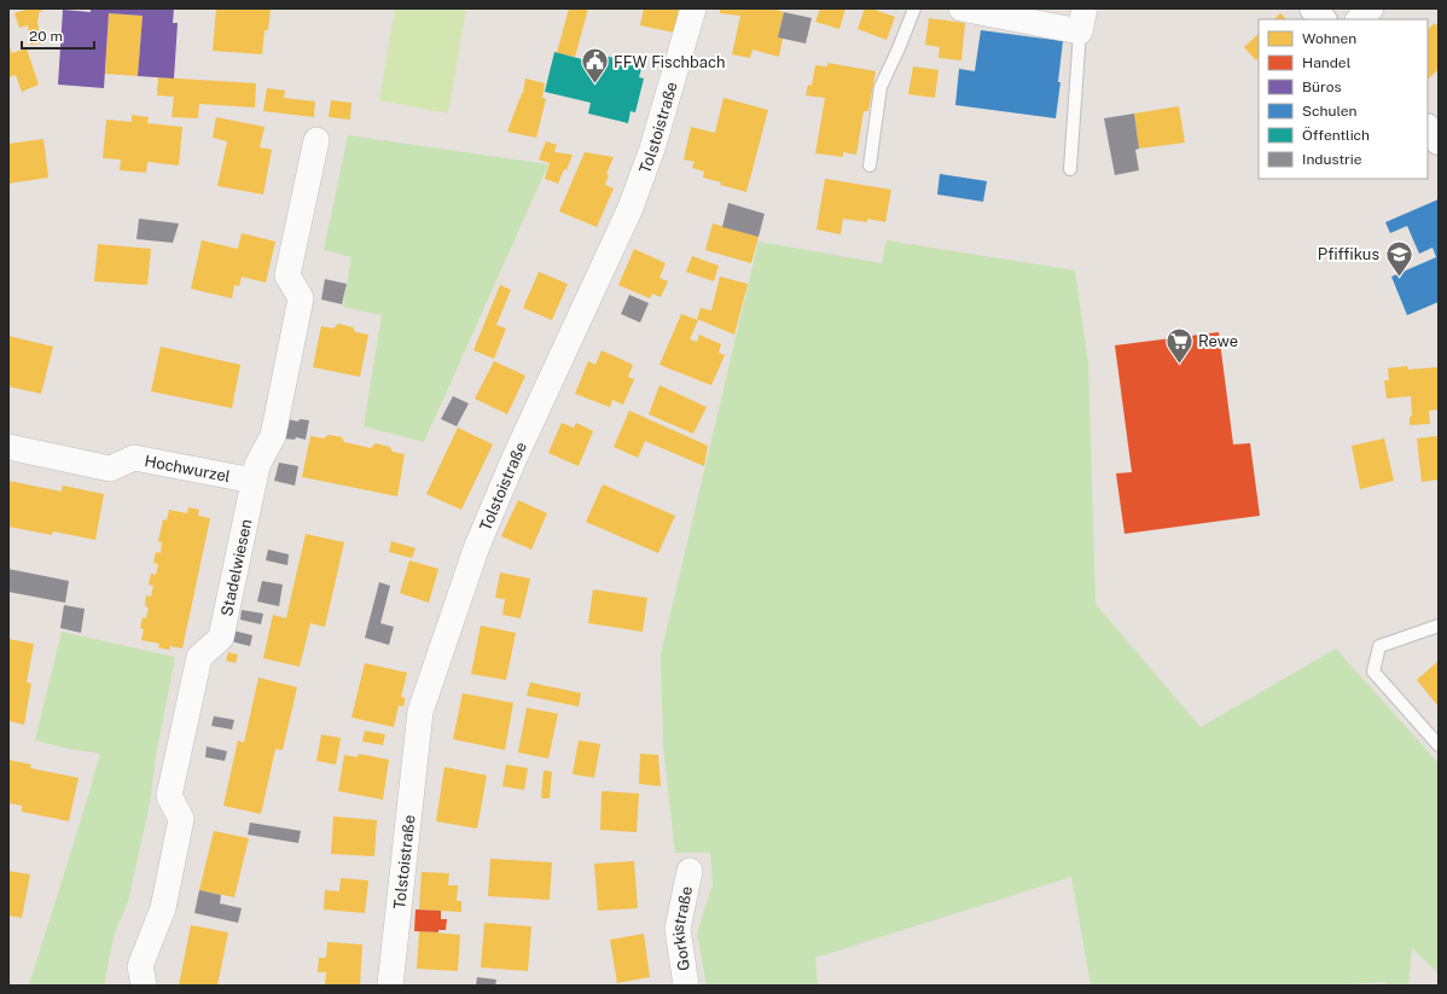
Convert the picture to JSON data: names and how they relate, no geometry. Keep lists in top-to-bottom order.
{
  "streets": {
    "street": [
      "Tolstoistraße",
      "Hochwurzel",
      "Stadelwiesen",
      "Gorkistraße"
    ]
  },
  "crossings": [
    ["Hochwurzel", "Stadelwiesen"]
  ],
  "places": {
    "public building": ["FFW Fischbach"],
    "school or university": ["Pfiffikus"],
    "supermarket": ["Rewe"]
  },
  "legend": [
    "Wohnen",
    "Handel",
    "Büros",
    "Schulen",
    "Öffentlich",
    "Industrie"
  ],
  "scale_bar": "20 m"
}
